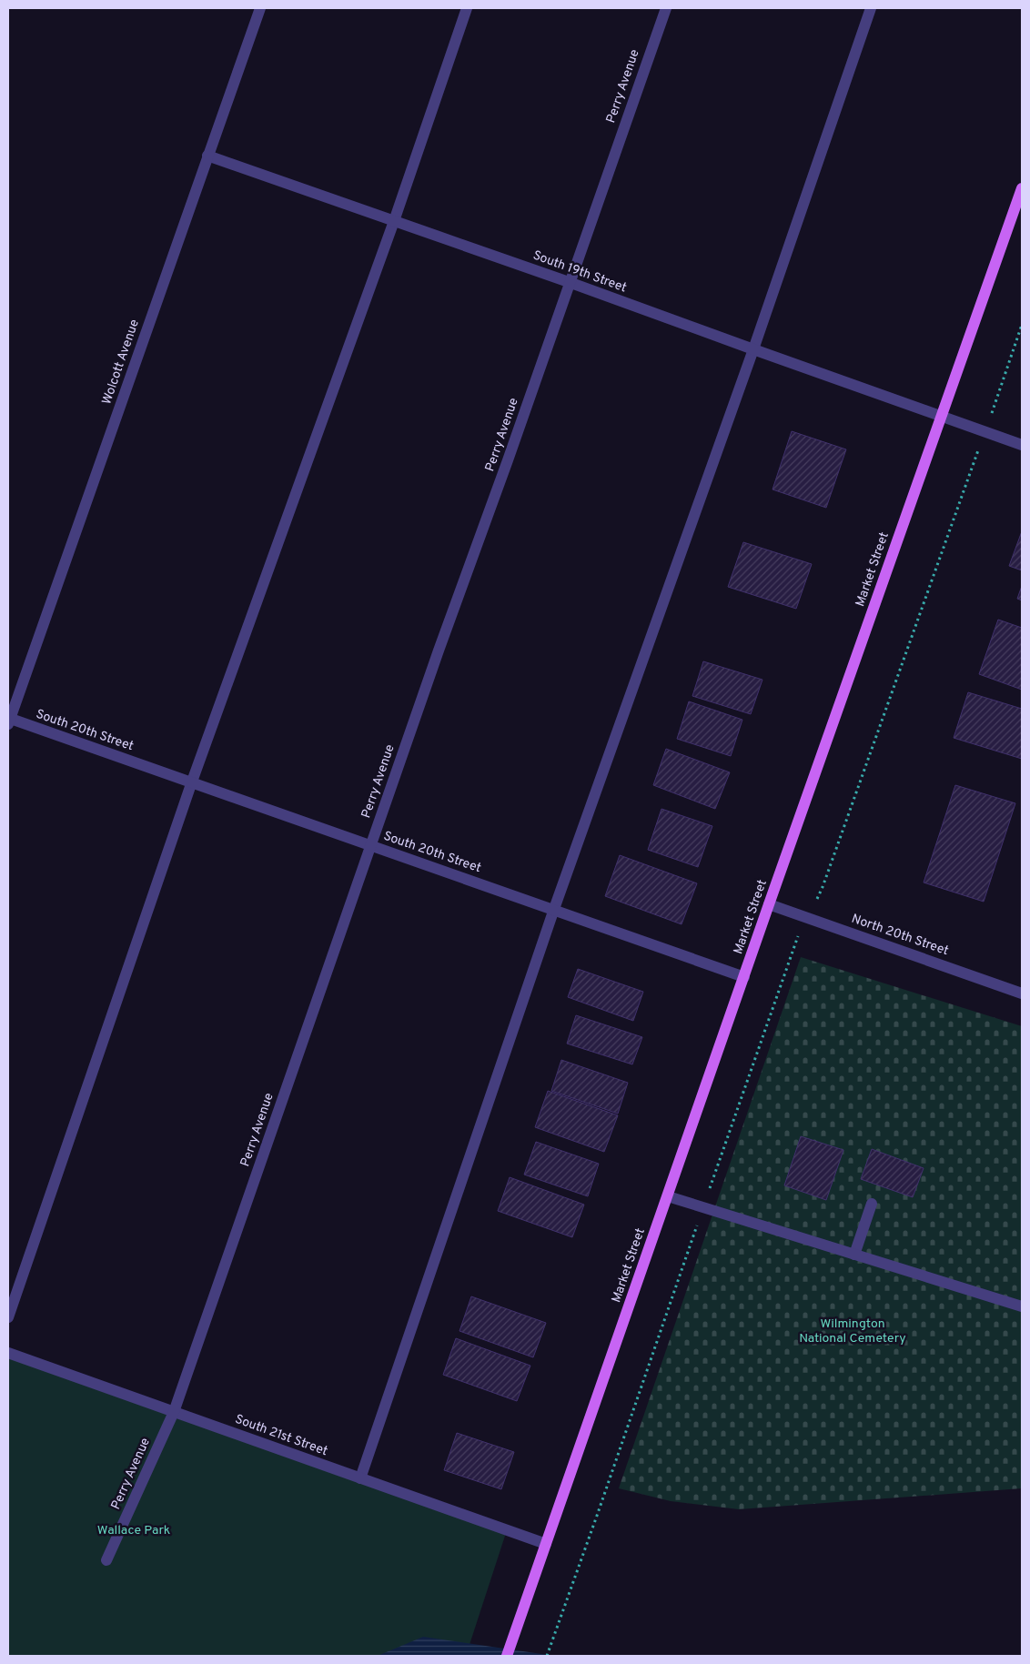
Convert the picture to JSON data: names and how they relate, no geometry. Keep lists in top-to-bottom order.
{
  "streets": {
    "main road": ["Market Street"],
    "street": [
      "Perry Avenue",
      "South 19th Street",
      "Wolcott Avenue",
      "South 20th Street",
      "North 20th Street",
      "South 21st Street"
    ]
  },
  "crossings": [
    ["Perry Avenue", "South 19th Street"],
    ["Perry Avenue", "South 20th Street"],
    ["Perry Avenue", "South 21st Street"],
    ["South 19th Street", "Wolcott Avenue"],
    ["South 19th Street", "Market Street"],
    ["Wolcott Avenue", "South 20th Street"],
    ["Market Street", "South 20th Street"],
    ["Market Street", "North 20th Street"],
    ["Market Street", "South 21st Street"]
  ],
  "parks": ["Wilmington National Cemetery", "Wallace Park"]
}
